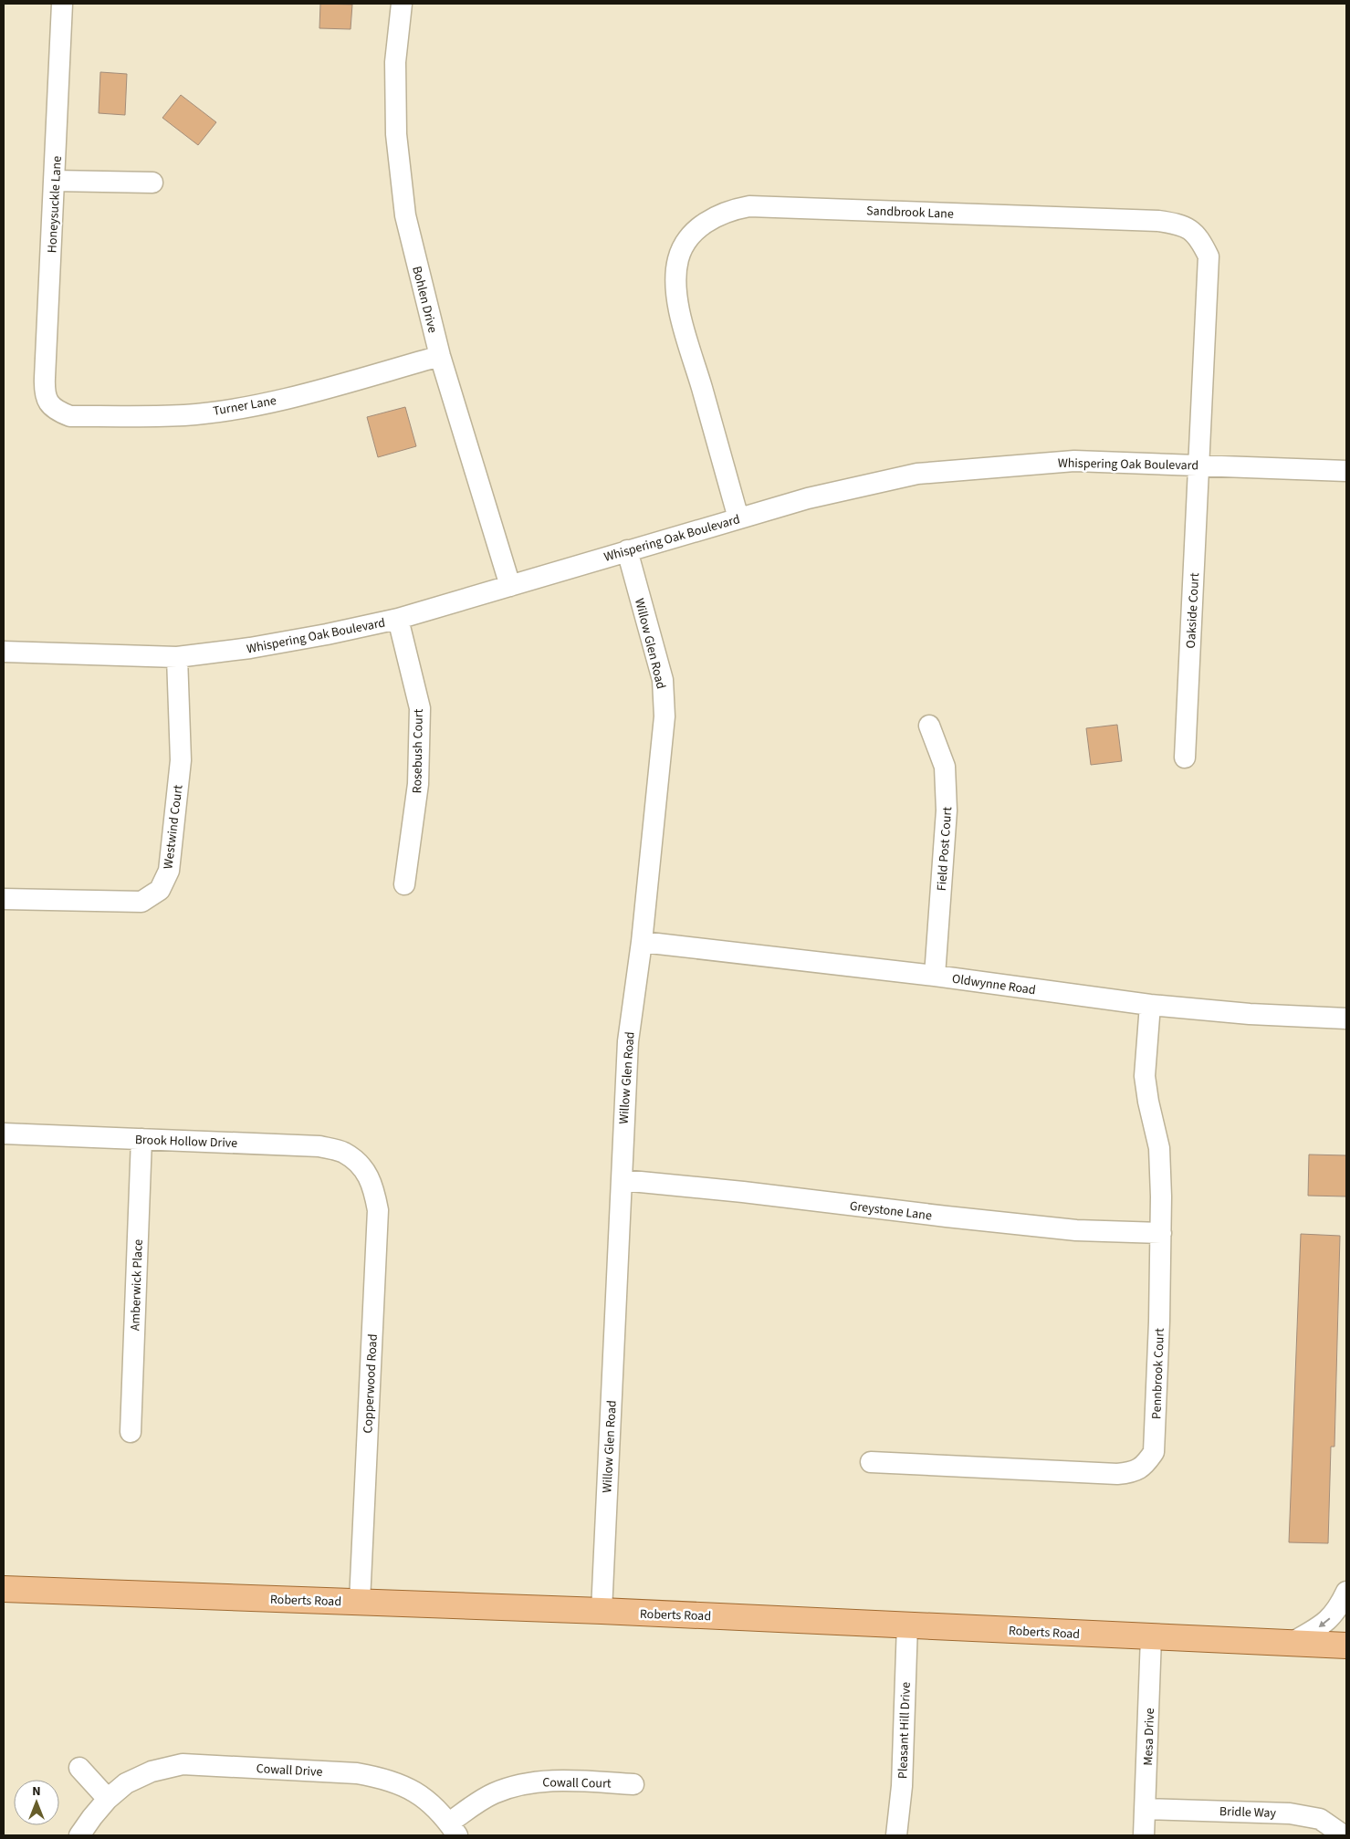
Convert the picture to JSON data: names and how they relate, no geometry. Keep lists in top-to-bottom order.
{
  "streets": {
    "main road": ["Roberts Road"],
    "street": [
      "Honeysuckle Lane",
      "Sandbrook Lane",
      "Bohlen Drive",
      "Turner Lane",
      "Whispering Oak Boulevard",
      "Oakside Court",
      "Willow Glen Road",
      "Rosebush Court",
      "Westwind Court",
      "Field Post Court",
      "Oldwynne Road",
      "Brook Hollow Drive",
      "Greystone Lane",
      "Amberwick Place",
      "Pennbrook Court",
      "Copperwood Road",
      "Pleasant Hill Drive",
      "Mesa Drive",
      "Cowall Drive",
      "Cowall Court",
      "Bridle Way"
    ]
  },
  "crossings": [
    ["Honeysuckle Lane", "Turner Lane"],
    ["Sandbrook Lane", "Whispering Oak Boulevard"],
    ["Sandbrook Lane", "Oakside Court"],
    ["Bohlen Drive", "Turner Lane"],
    ["Bohlen Drive", "Whispering Oak Boulevard"],
    ["Whispering Oak Boulevard", "Oakside Court"],
    ["Whispering Oak Boulevard", "Willow Glen Road"],
    ["Whispering Oak Boulevard", "Rosebush Court"],
    ["Whispering Oak Boulevard", "Westwind Court"],
    ["Willow Glen Road", "Oldwynne Road"],
    ["Willow Glen Road", "Greystone Lane"],
    ["Willow Glen Road", "Roberts Road"],
    ["Field Post Court", "Oldwynne Road"],
    ["Oldwynne Road", "Pennbrook Court"],
    ["Brook Hollow Drive", "Amberwick Place"],
    ["Brook Hollow Drive", "Copperwood Road"],
    ["Greystone Lane", "Pennbrook Court"],
    ["Copperwood Road", "Roberts Road"],
    ["Roberts Road", "Pleasant Hill Drive"],
    ["Roberts Road", "Mesa Drive"],
    ["Mesa Drive", "Bridle Way"],
    ["Cowall Drive", "Cowall Court"]
  ],
  "north": "top"
}
